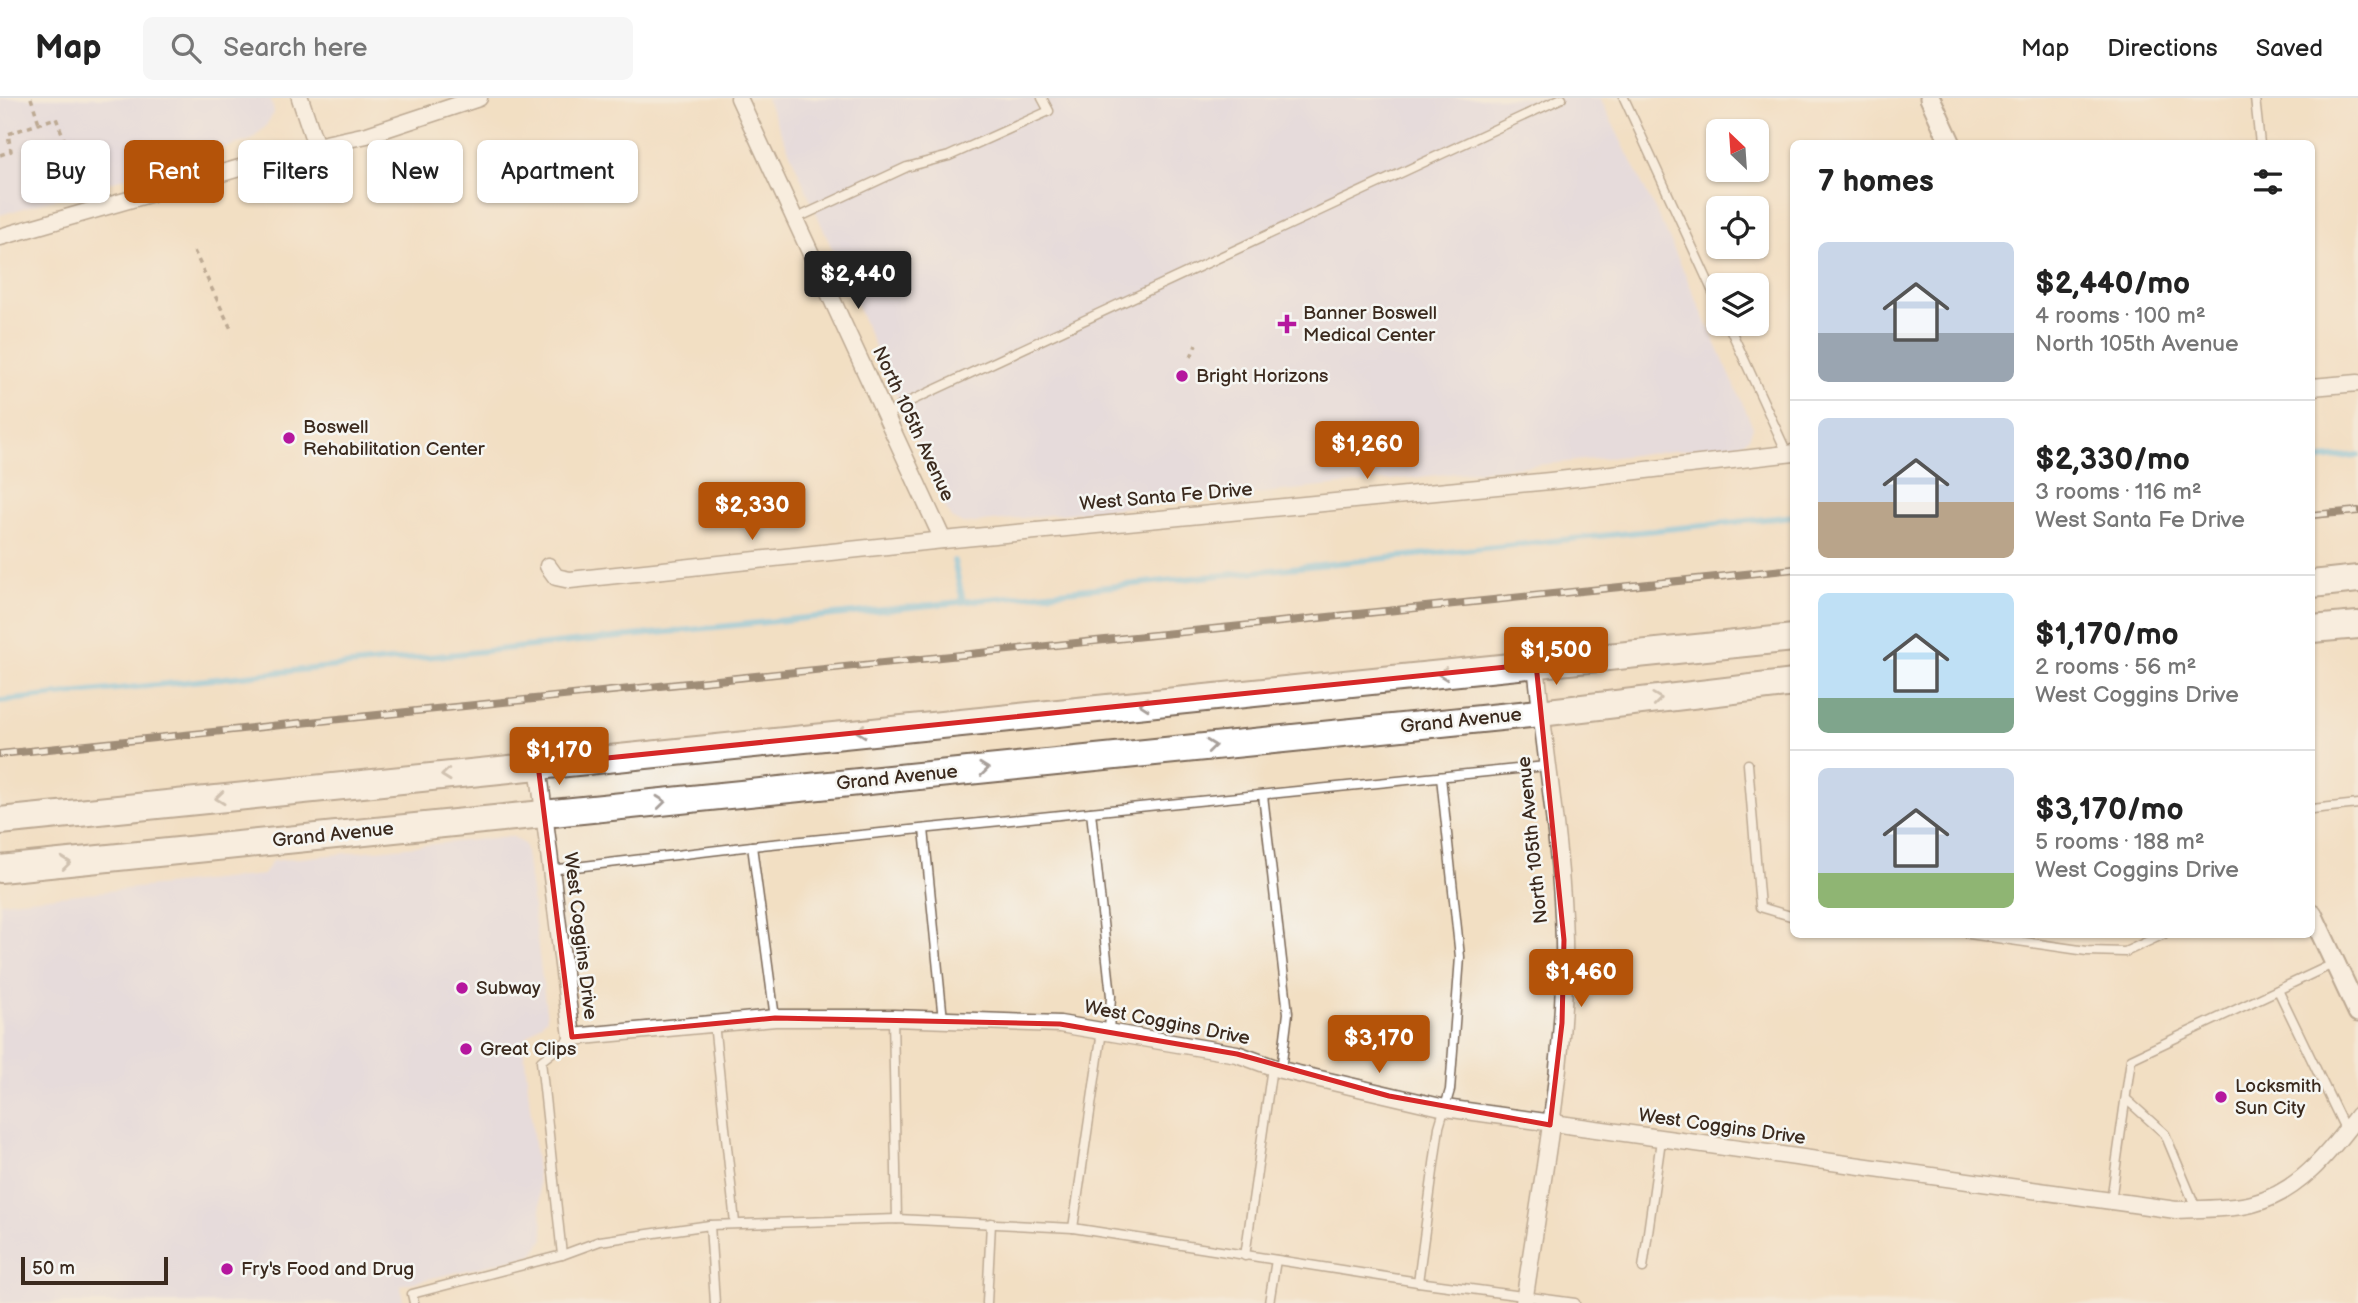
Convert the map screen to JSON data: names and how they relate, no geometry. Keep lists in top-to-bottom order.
{
  "streets": {
    "highway": ["Grand Avenue"],
    "street": ["North 105th Avenue", "West Santa Fe Drive", "West Coggins Drive"]
  },
  "crossings": [
    ["North 105th Avenue", "West Santa Fe Drive"],
    ["North 105th Avenue", "Grand Avenue"],
    ["North 105th Avenue", "West Coggins Drive"],
    ["Grand Avenue", "West Coggins Drive"]
  ],
  "places": {
    "health": ["Banner Boswell Medical Center"],
    "other": [
      "Bright Horizons",
      "Boswell Rehabilitation Center",
      "Subway",
      "Great Clips",
      "Locksmith Sun City",
      "Fry's Food and Drug"
    ]
  },
  "scale_bar": "50 m",
  "north": "top left",
  "page": {
    "header": "Map",
    "search": "Search here",
    "nav": ["Map", "Directions", "Saved"],
    "chip": [
      "Buy",
      "Rent",
      "Filters",
      "New",
      "Apartment"
    ],
    "heading": "7 homes",
    "list": [
      {
        "name": "$2,440/mo",
        "note": "4 rooms · 100 m² · North 105th Avenue"
      },
      {
        "name": "$2,330/mo",
        "note": "3 rooms · 116 m² · West Santa Fe Drive"
      },
      {
        "name": "$1,170/mo",
        "note": "2 rooms · 56 m² · West Coggins Drive"
      },
      {
        "name": "$3,170/mo",
        "note": "5 rooms · 188 m² · West Coggins Drive"
      }
    ],
    "price": [
      "$2,440",
      "$1,260",
      "$2,330",
      "$1,500",
      "$1,170",
      "$1,460",
      "$3,170"
    ],
    "scale": "50 m"
  }
}
